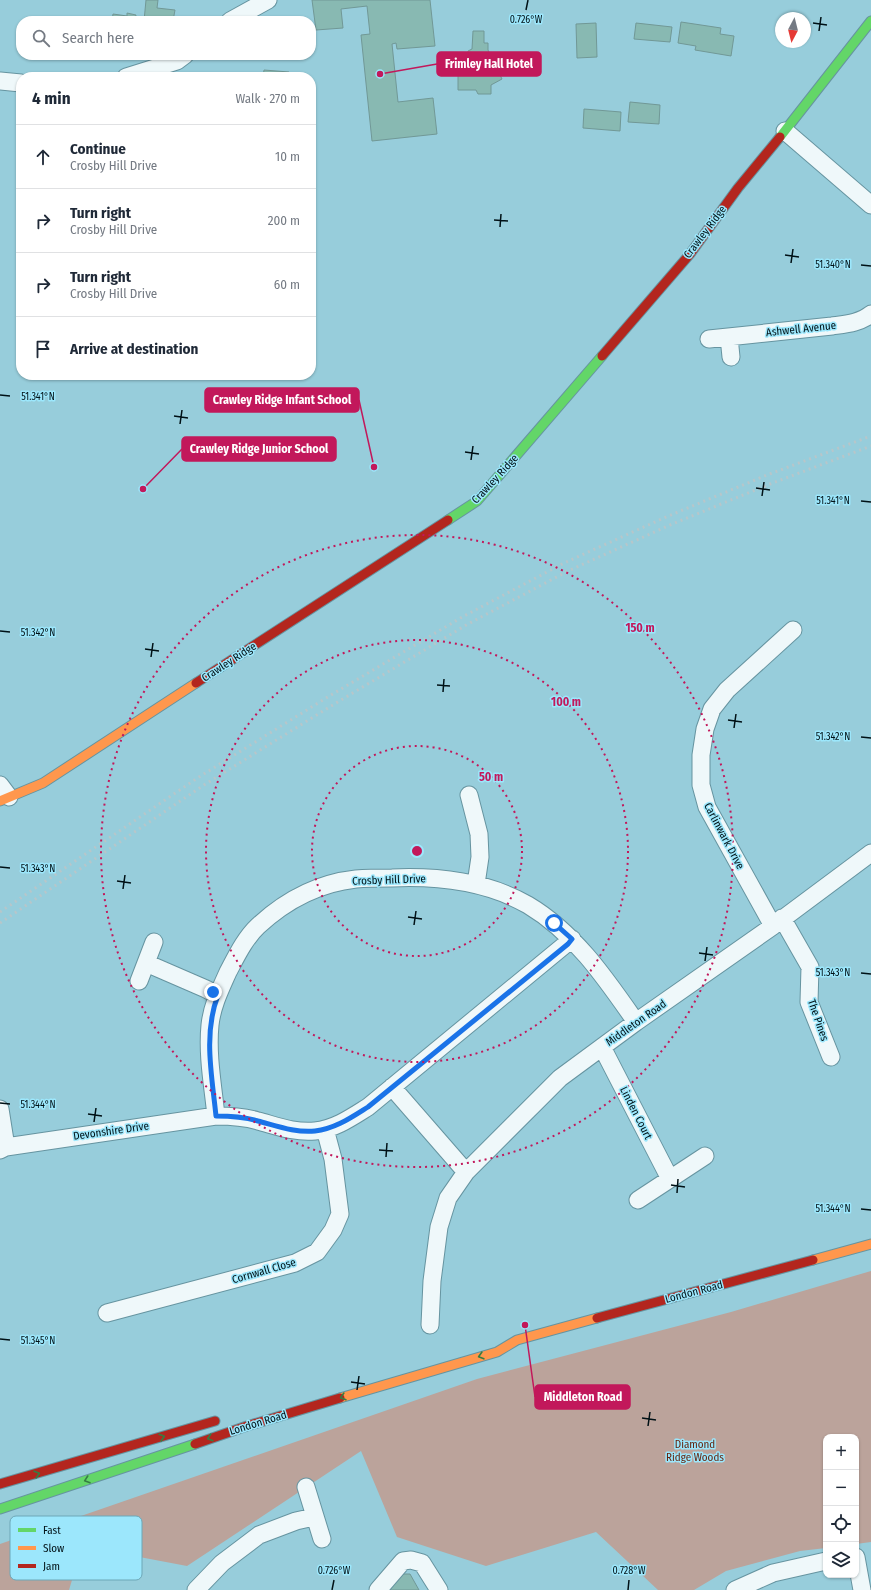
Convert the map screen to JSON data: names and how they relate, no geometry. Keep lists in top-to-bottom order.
{
  "streets": {
    "street": [
      "Crawley Ridge",
      "Ashwell Avenue",
      "Carlinwark Drive",
      "Crosby Hill Drive",
      "The Pines",
      "Middleton Road",
      "Linden Court",
      "Devonshire Drive",
      "Cornwall Close",
      "London Road"
    ]
  },
  "crossings": [
    ["Carlinwark Drive", "The Pines"],
    ["Carlinwark Drive", "Middleton Road"],
    ["Crosby Hill Drive", "Middleton Road"],
    ["Crosby Hill Drive", "Devonshire Drive"],
    ["The Pines", "Middleton Road"],
    ["Middleton Road", "Linden Court"]
  ],
  "parks": ["Diamond Ridge Woods"],
  "places": [
    "Frimley Hall Hotel",
    "Crawley Ridge Infant School",
    "Crawley Ridge Junior School",
    "Middleton Road"
  ],
  "legend": ["Fast", "Slow", "Jam"],
  "north": "bottom",
  "page": {
    "search": "Search here",
    "heading": ["4 min", "Walk · 270 m"],
    "list": [
      ["Continue", "Crosby Hill Drive", "10 m"],
      ["Turn right", "Crosby Hill Drive", "200 m"],
      ["Turn right", "Crosby Hill Drive", "60 m"],
      "Arrive at destination"
    ],
    "map_buttons": ["+", "−"]
  },
  "coordinates": [
    "0.726°W",
    "51.340°N",
    "51.341°N",
    "51.342°N",
    "51.343°N",
    "51.344°N",
    "51.345°N",
    "0.728°W"
  ],
  "rings": ["150 m", "100 m", "50 m"]
}
